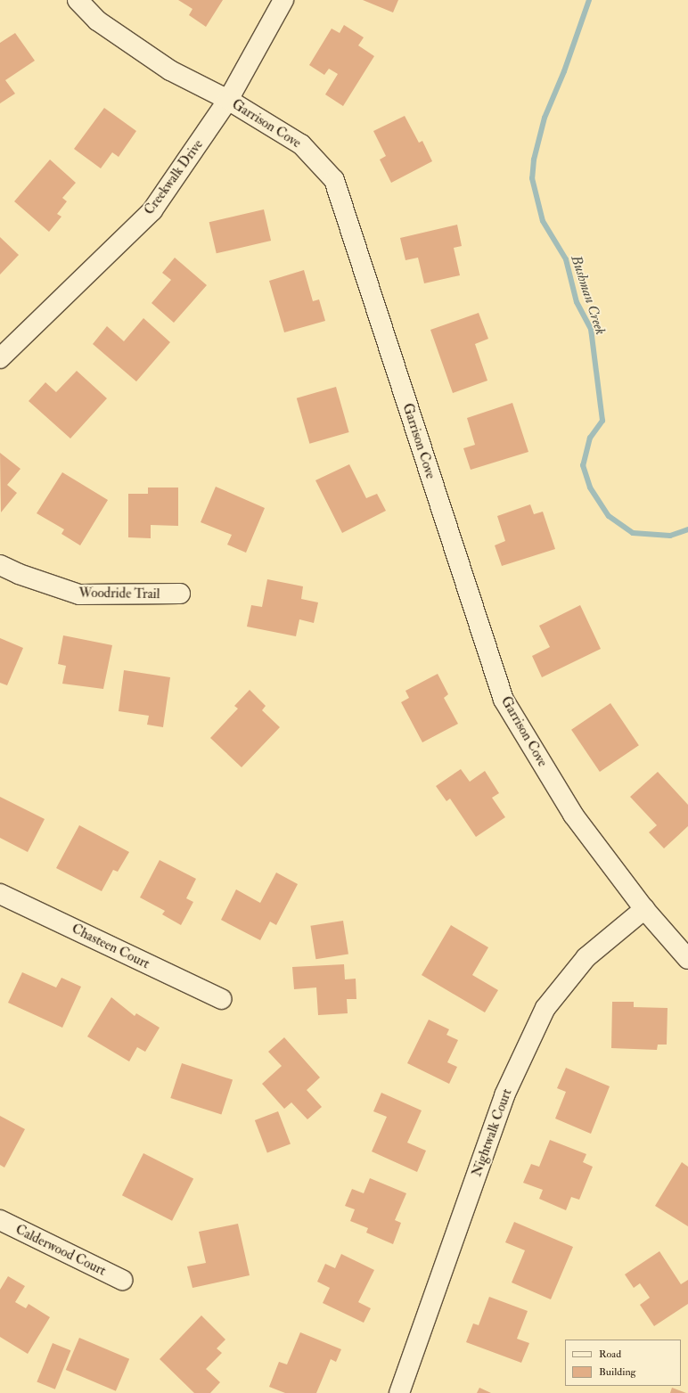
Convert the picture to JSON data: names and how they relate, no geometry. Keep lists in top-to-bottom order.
{
  "streets": {
    "street": [
      "Garrison Cove",
      "Creekwalk Drive",
      "Woodride Trail",
      "Chasteen Court",
      "Nightwalk Court",
      "Calderwood Court"
    ]
  },
  "crossings": [
    ["Garrison Cove", "Creekwalk Drive"],
    ["Garrison Cove", "Nightwalk Court"]
  ],
  "water": ["Bushman Creek"],
  "legend": ["Road", "Building"]
}
